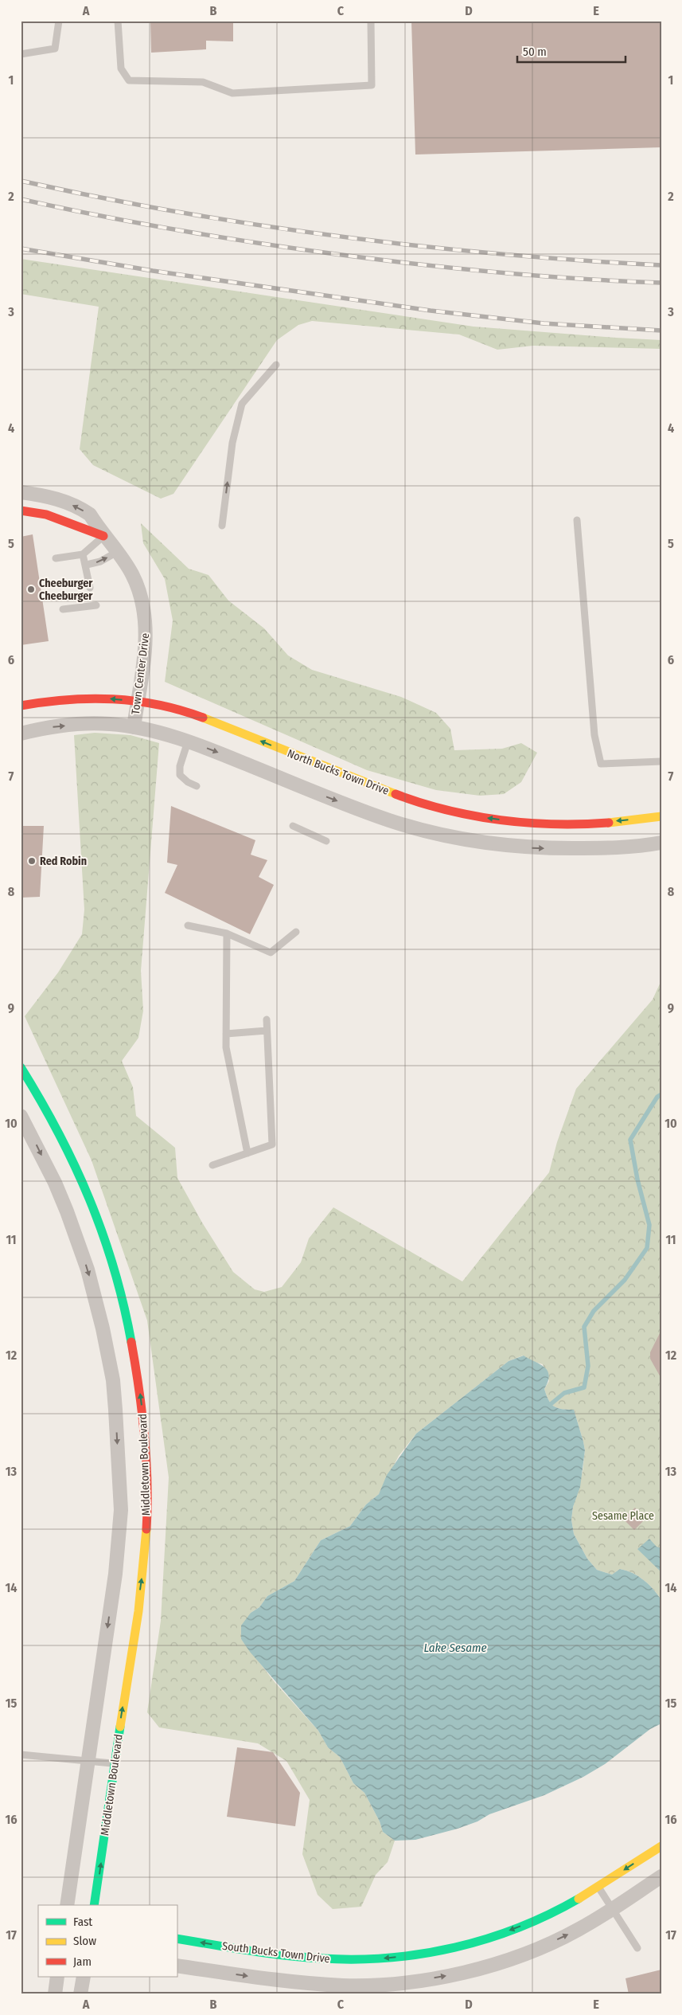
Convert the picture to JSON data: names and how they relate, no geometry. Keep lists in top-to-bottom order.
{
  "streets": {
    "street": [
      "Town Center Drive",
      "North Bucks Town Drive",
      "Middletown Boulevard",
      "South Bucks Town Drive"
    ]
  },
  "crossings": [
    ["Town Center Drive", "North Bucks Town Drive"]
  ],
  "water": ["Lake Sesame"],
  "parks": ["Sesame Place"],
  "places": ["Cheeburger Cheeburger", "Red Robin"],
  "legend": ["Fast", "Slow", "Jam"],
  "scale_bar": "50 m",
  "grid": {
    "columns": [
      "A",
      "B",
      "C",
      "D",
      "E"
    ],
    "rows": [
      "1",
      "2",
      "3",
      "4",
      "5",
      "6",
      "7",
      "8",
      "9",
      "10",
      "11",
      "12",
      "13",
      "14",
      "15",
      "16",
      "17"
    ]
  }
}
